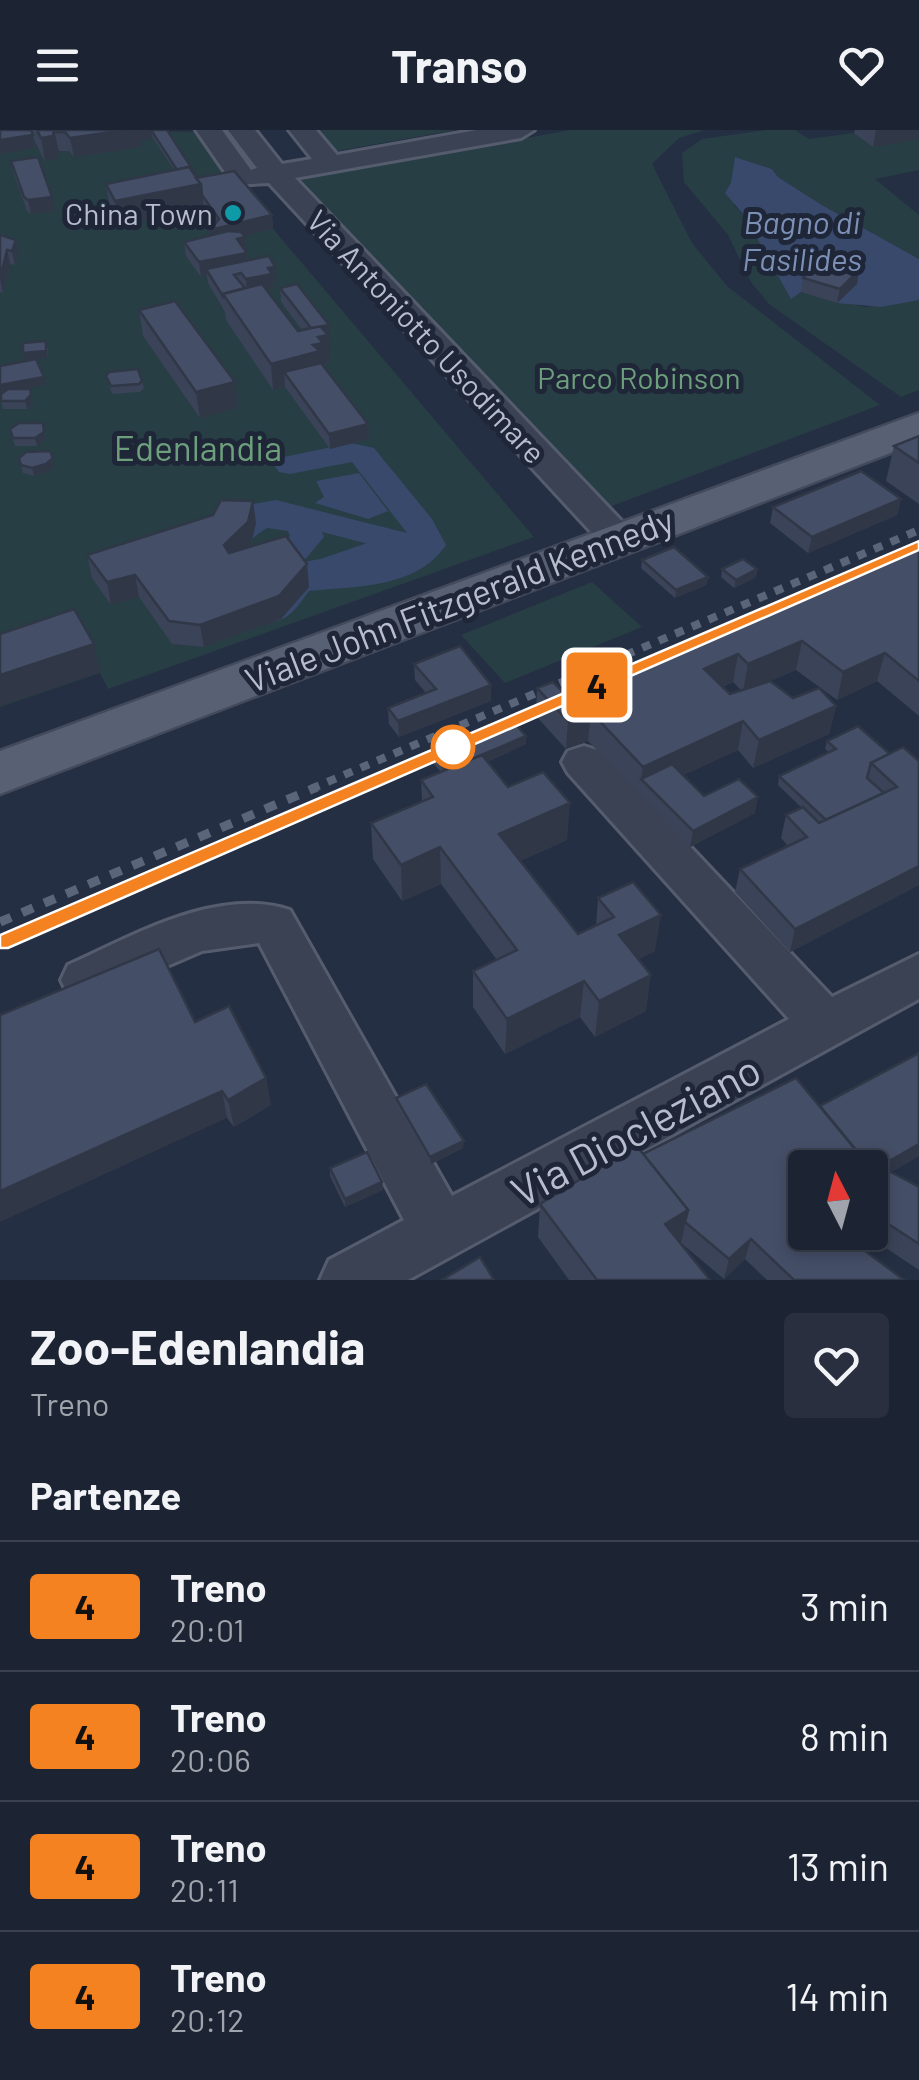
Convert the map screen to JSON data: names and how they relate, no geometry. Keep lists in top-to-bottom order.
{
  "streets": {
    "main road": ["Viale John Fitzgerald Kennedy"],
    "street": ["Via Antoniotto Usodimare", "Via Diocleziano"]
  },
  "crossings": [
    ["Via Antoniotto Usodimare", "Viale John Fitzgerald Kennedy"]
  ],
  "water": ["Bagno di Fasilides"],
  "parks": ["Parco Robinson", "Edenlandia"],
  "places": ["China Town"],
  "north": "top",
  "page": {
    "header": "Transo",
    "on_map": "4",
    "heading": [
      ["Zoo-Edenlandia", "Treno"],
      "Partenze"
    ],
    "list": [
      {
        "mark": "4",
        "name": "Treno",
        "note": "20:01",
        "value": "3 min"
      },
      {
        "mark": "4",
        "name": "Treno",
        "note": "20:06",
        "value": "8 min"
      },
      {
        "mark": "4",
        "name": "Treno",
        "note": "20:11",
        "value": "13 min"
      },
      {
        "mark": "4",
        "name": "Treno",
        "note": "20:12",
        "value": "14 min"
      }
    ]
  }
}
